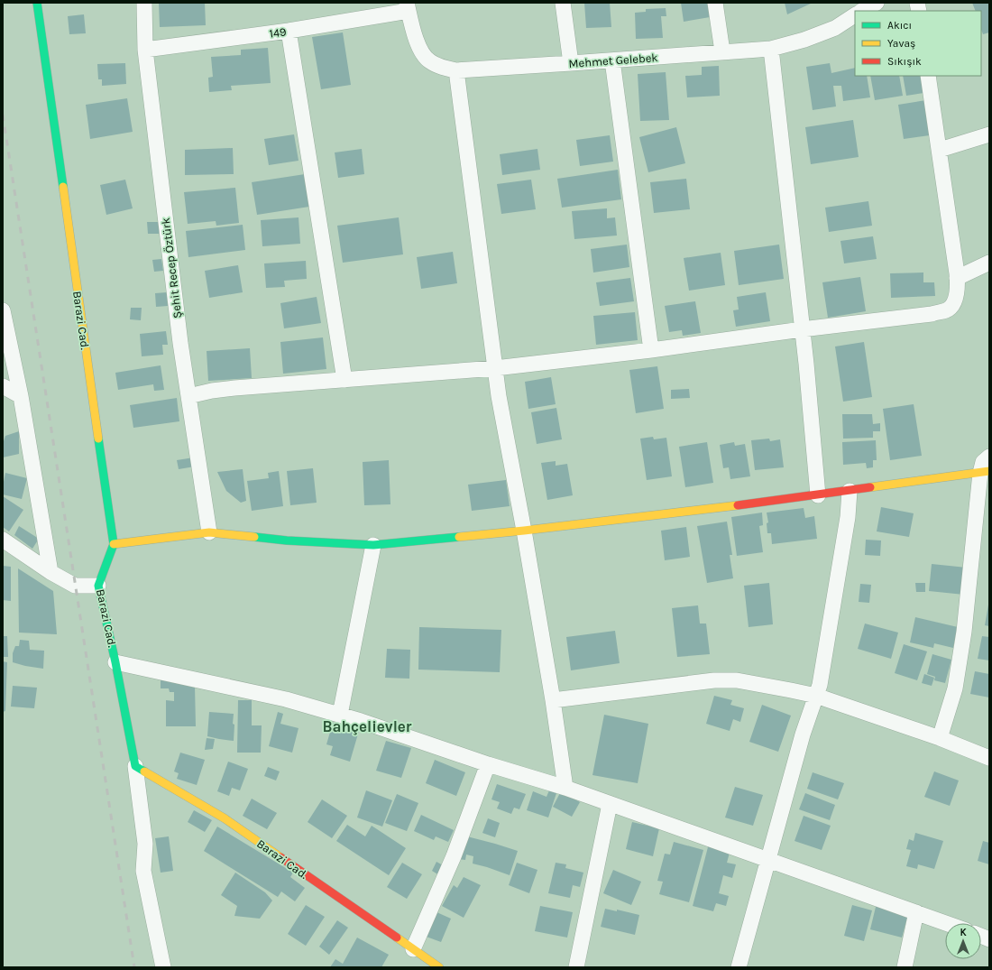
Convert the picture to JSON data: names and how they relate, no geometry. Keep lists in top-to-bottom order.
{
  "streets": {
    "street": [
      "149",
      "Mehmet Gelebek",
      "Şehit Recep Öztürk",
      "Barazi Cad."
    ]
  },
  "crossings": [
    ["149", "Mehmet Gelebek"],
    ["149", "Şehit Recep Öztürk"]
  ],
  "districts": ["Bahçelievler"],
  "legend": ["Akıcı", "Yavaş", "Sıkışık"],
  "north": "top"
}
